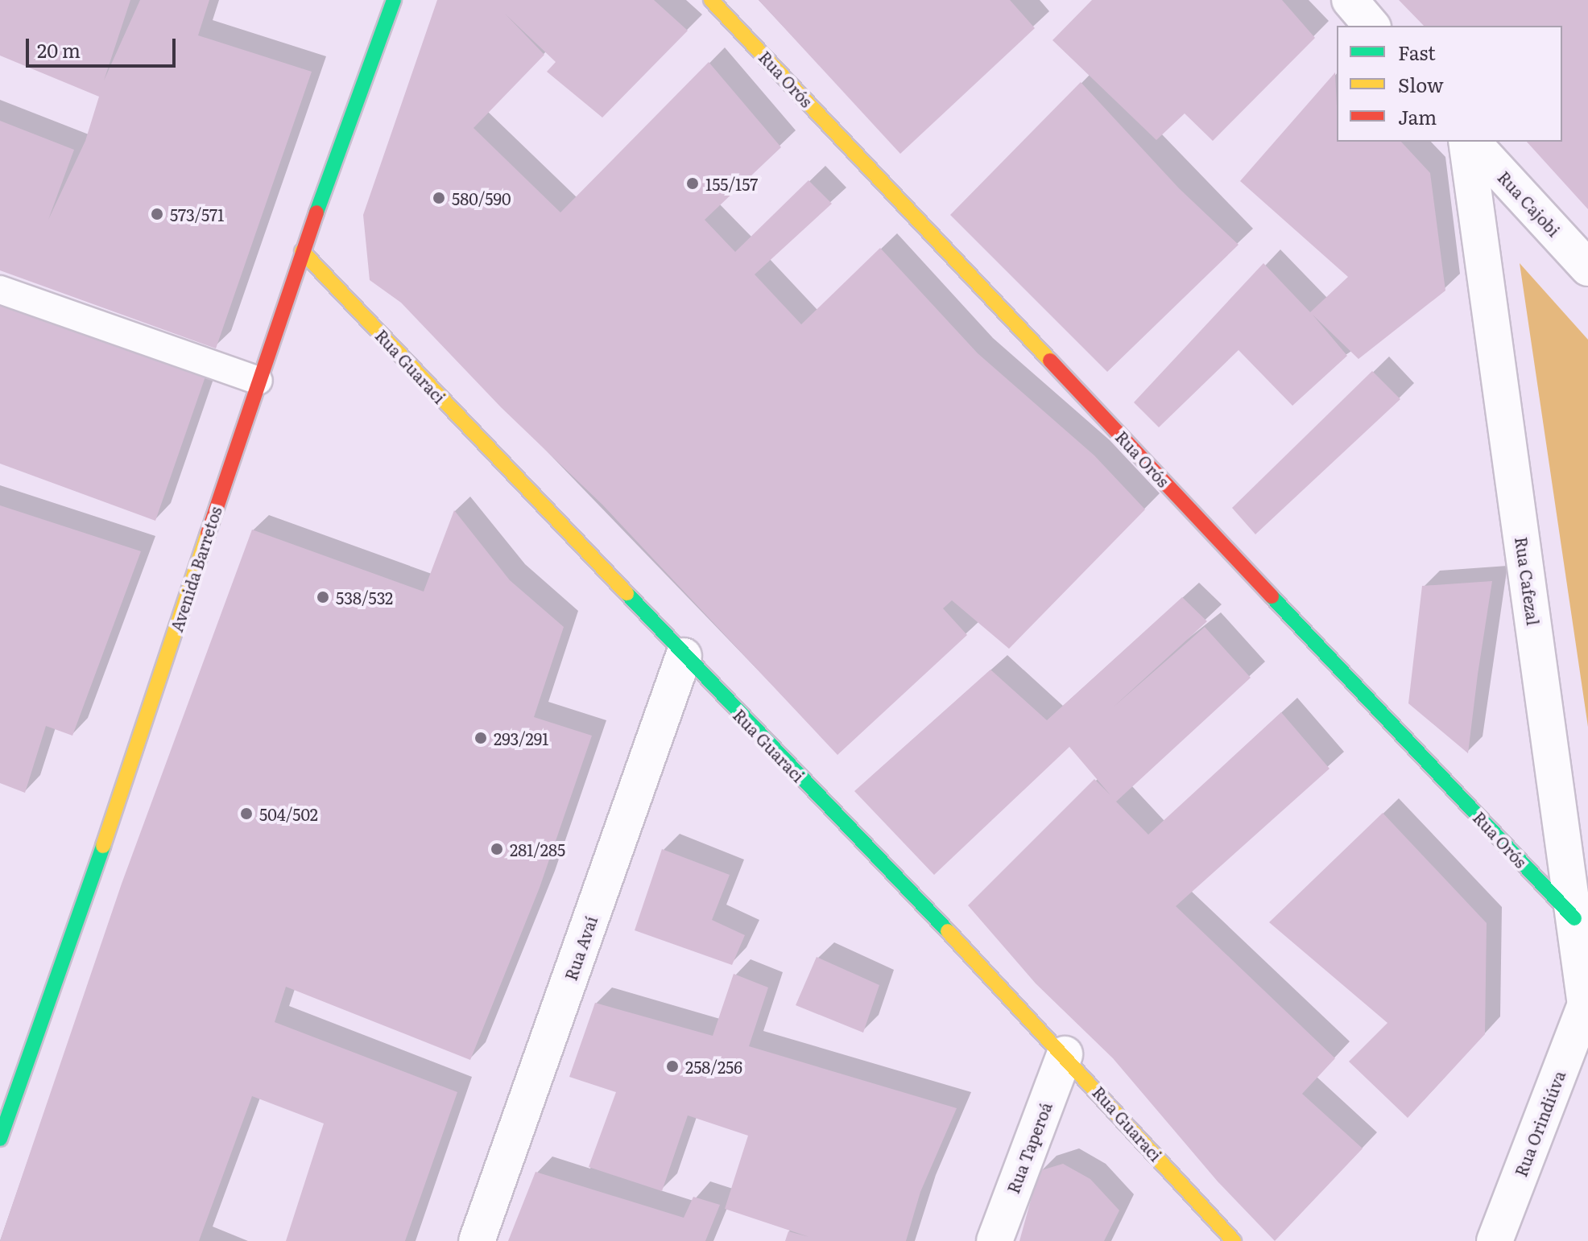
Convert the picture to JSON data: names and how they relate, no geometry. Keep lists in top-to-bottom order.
{
  "streets": {
    "street": [
      "Rua Orós",
      "Rua Cajobi",
      "Rua Guaraci",
      "Avenida Barretos",
      "Rua Cafezal",
      "Rua Avaí",
      "Rua Orindiúva",
      "Rua Taperoá"
    ]
  },
  "crossings": [
    ["Rua Orós", "Rua Cafezal"],
    ["Rua Guaraci", "Avenida Barretos"],
    ["Rua Guaraci", "Rua Avaí"],
    ["Rua Guaraci", "Rua Taperoá"],
    ["Rua Cafezal", "Rua Orindiúva"]
  ],
  "places": [
    "155/157",
    "580/590",
    "573/571",
    "538/532",
    "293/291",
    "504/502",
    "281/285",
    "258/256"
  ],
  "legend": ["Fast", "Slow", "Jam"],
  "scale_bar": "20 m"
}
